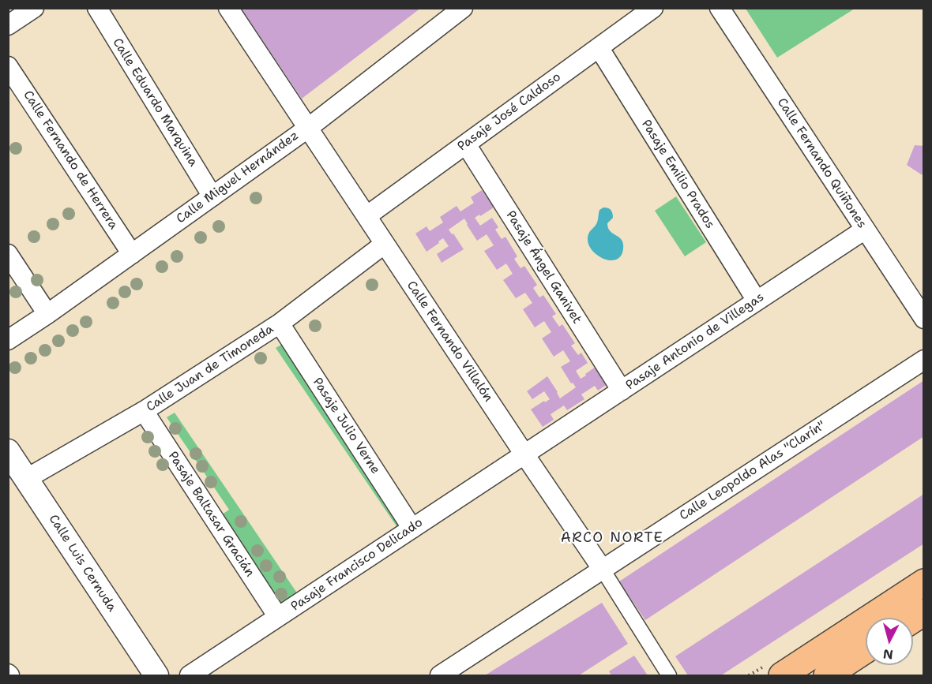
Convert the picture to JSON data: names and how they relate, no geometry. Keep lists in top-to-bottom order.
{
  "streets": {
    "street": [
      "Calle Eduardo Marquina",
      "Pasaje José Caldoso",
      "Calle Fernando de Herrera",
      "Calle Fernando Quiñones",
      "Pasaje Emilio Prados",
      "Calle Miguel Hernández",
      "Pasaje Ángel Ganivet",
      "Calle Fernando Villalón",
      "Pasaje Antonio de Villegas",
      "Calle Juan de Timoneda",
      "Pasaje Julio Verne",
      "Calle Leopoldo Alas \"Clarín\"",
      "Pasaje Baltasar Gracián",
      "Calle Luis Cernuda",
      "Pasaje Francisco Delicado"
    ]
  },
  "crossings": [
    ["Calle Eduardo Marquina", "Calle Miguel Hernández"],
    ["Pasaje José Caldoso", "Pasaje Emilio Prados"],
    ["Pasaje José Caldoso", "Pasaje Ángel Ganivet"],
    ["Pasaje José Caldoso", "Calle Fernando Villalón"],
    ["Calle Fernando de Herrera", "Calle Miguel Hernández"],
    ["Calle Fernando Quiñones", "Pasaje Antonio de Villegas"],
    ["Pasaje Emilio Prados", "Pasaje Antonio de Villegas"],
    ["Calle Miguel Hernández", "Calle Fernando Villalón"],
    ["Pasaje Ángel Ganivet", "Pasaje Antonio de Villegas"],
    ["Calle Fernando Villalón", "Pasaje Antonio de Villegas"],
    ["Calle Fernando Villalón", "Calle Juan de Timoneda"],
    ["Calle Fernando Villalón", "Calle Leopoldo Alas \"Clarín\""],
    ["Calle Fernando Villalón", "Pasaje Francisco Delicado"],
    ["Pasaje Antonio de Villegas", "Pasaje Francisco Delicado"],
    ["Calle Juan de Timoneda", "Pasaje Julio Verne"],
    ["Calle Juan de Timoneda", "Pasaje Baltasar Gracián"],
    ["Calle Juan de Timoneda", "Calle Luis Cernuda"],
    ["Pasaje Julio Verne", "Pasaje Francisco Delicado"],
    ["Pasaje Baltasar Gracián", "Pasaje Francisco Delicado"]
  ],
  "districts": ["ARCO NORTE"],
  "north": "bottom"
}
